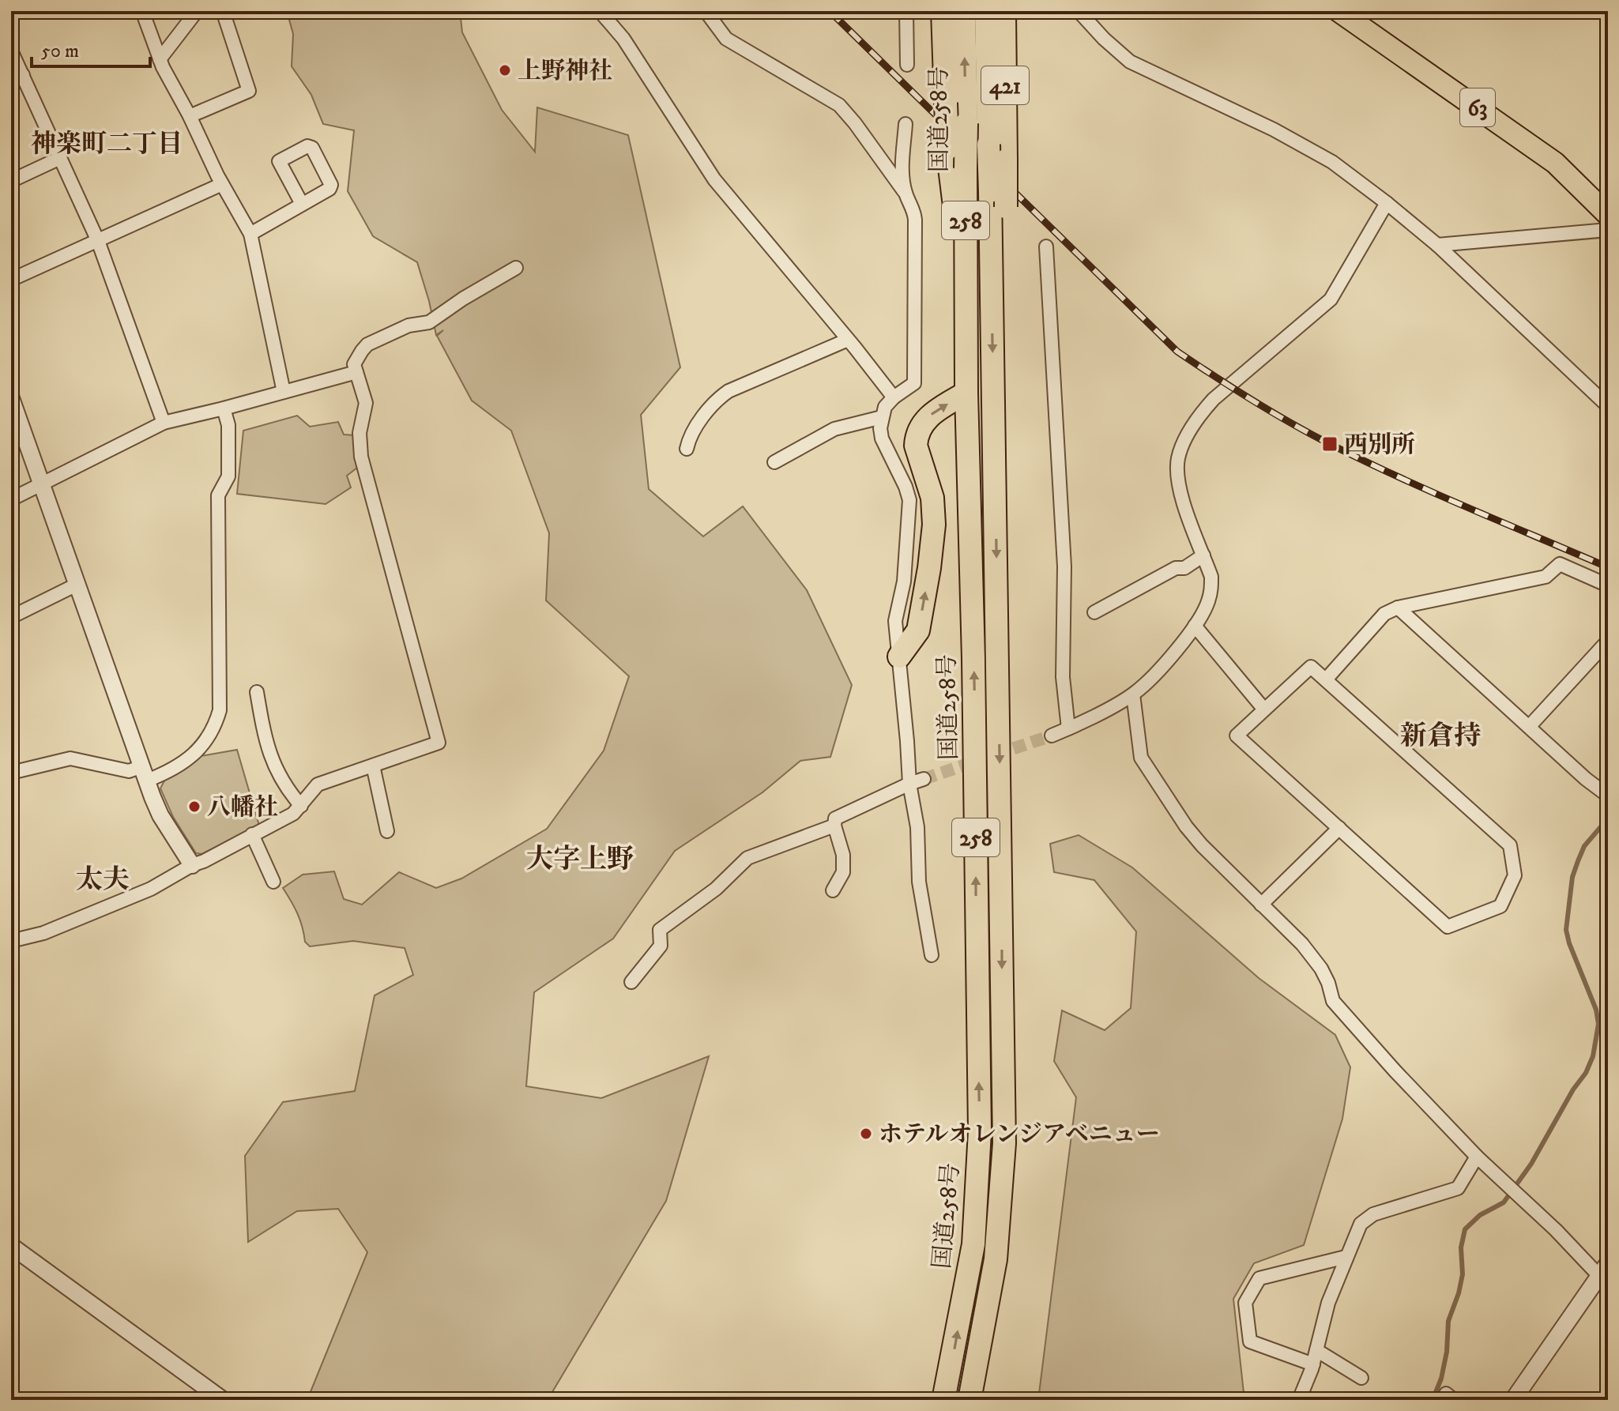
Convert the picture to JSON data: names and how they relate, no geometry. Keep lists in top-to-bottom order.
{
  "streets": {
    "highway": ["421", "国道258号", "258"],
    "main road": ["63"]
  },
  "crossings": [
    ["421", "国道258号"]
  ],
  "districts": [
    "神楽町二丁目",
    "新倉持",
    "大字上野",
    "太夫"
  ],
  "places": {
    "other": ["上野神社", "八幡社", "ホテルオレンジアベニュー"],
    "transit": ["西別所"]
  },
  "scale_bar": "50 m"
}
